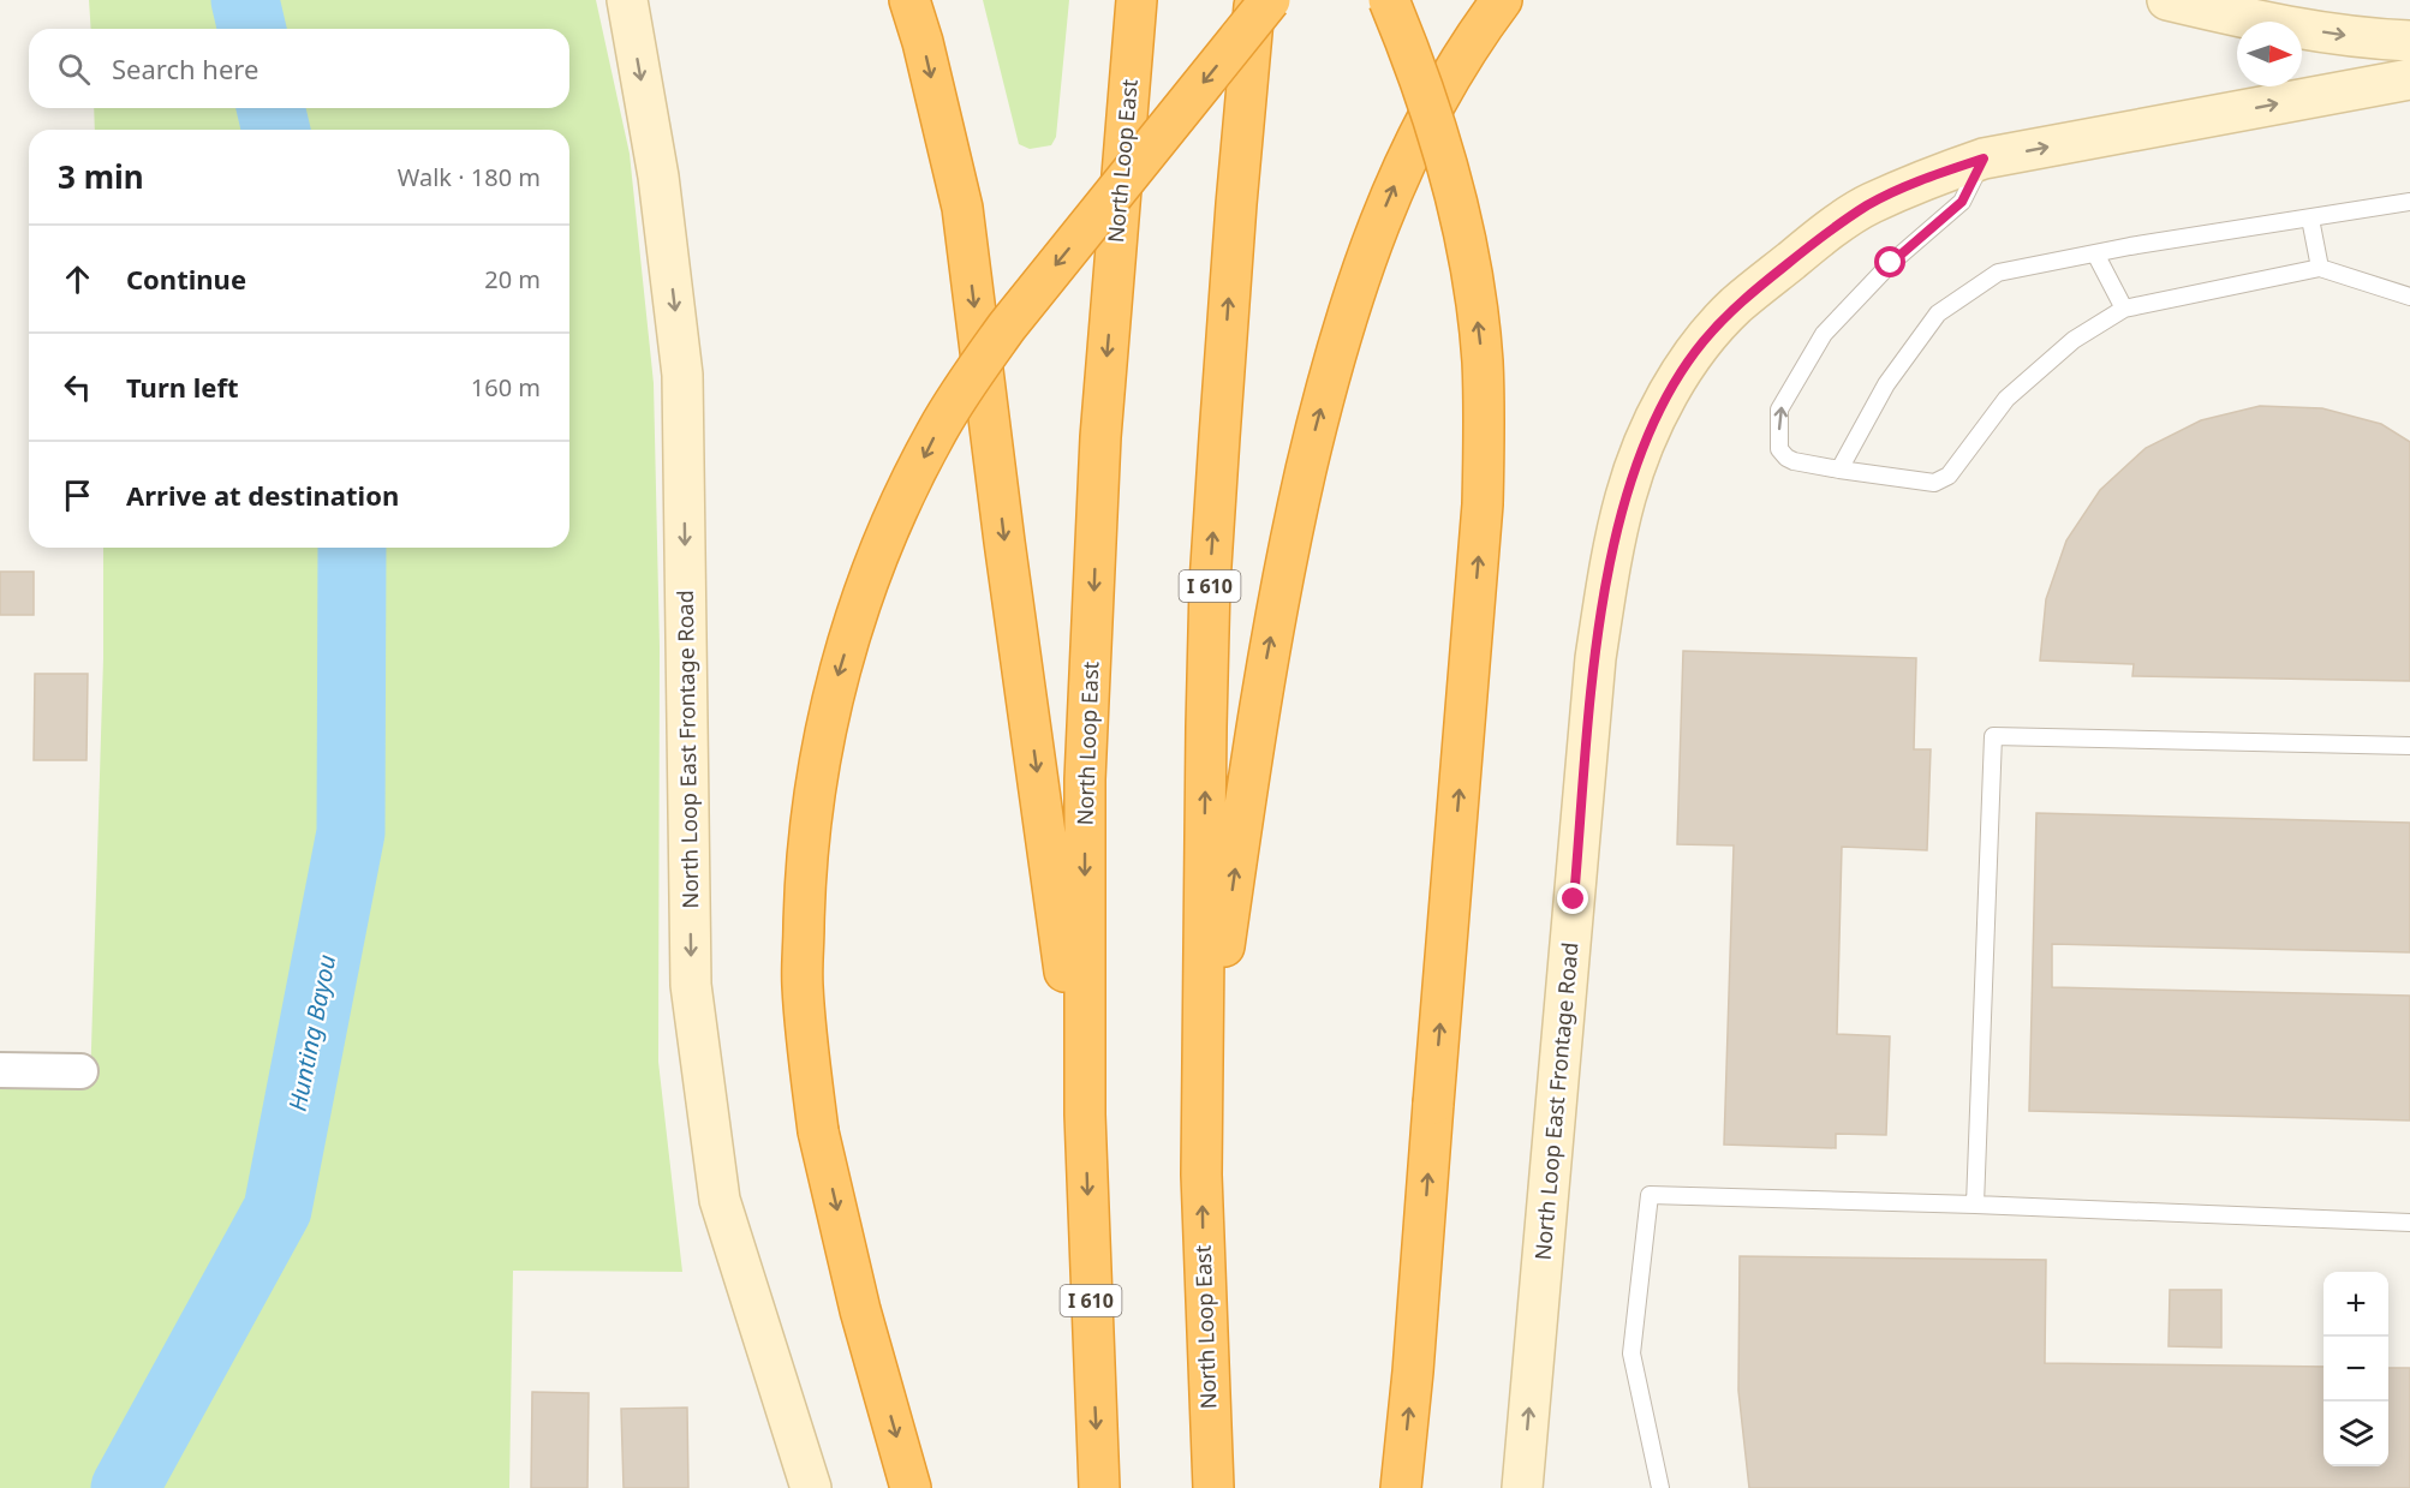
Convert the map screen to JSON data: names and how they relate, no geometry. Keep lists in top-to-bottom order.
{
  "streets": {
    "highway": ["North Loop East", "I 610"],
    "main road": ["North Loop East Frontage Road"]
  },
  "water": ["Hunting Bayou"],
  "north": "right",
  "page": {
    "search": "Search here",
    "heading": ["3 min", "Walk · 180 m"],
    "list": [
      ["Continue", "20 m"],
      ["Turn left", "160 m"],
      "Arrive at destination"
    ],
    "map_buttons": ["+", "−"]
  }
}
